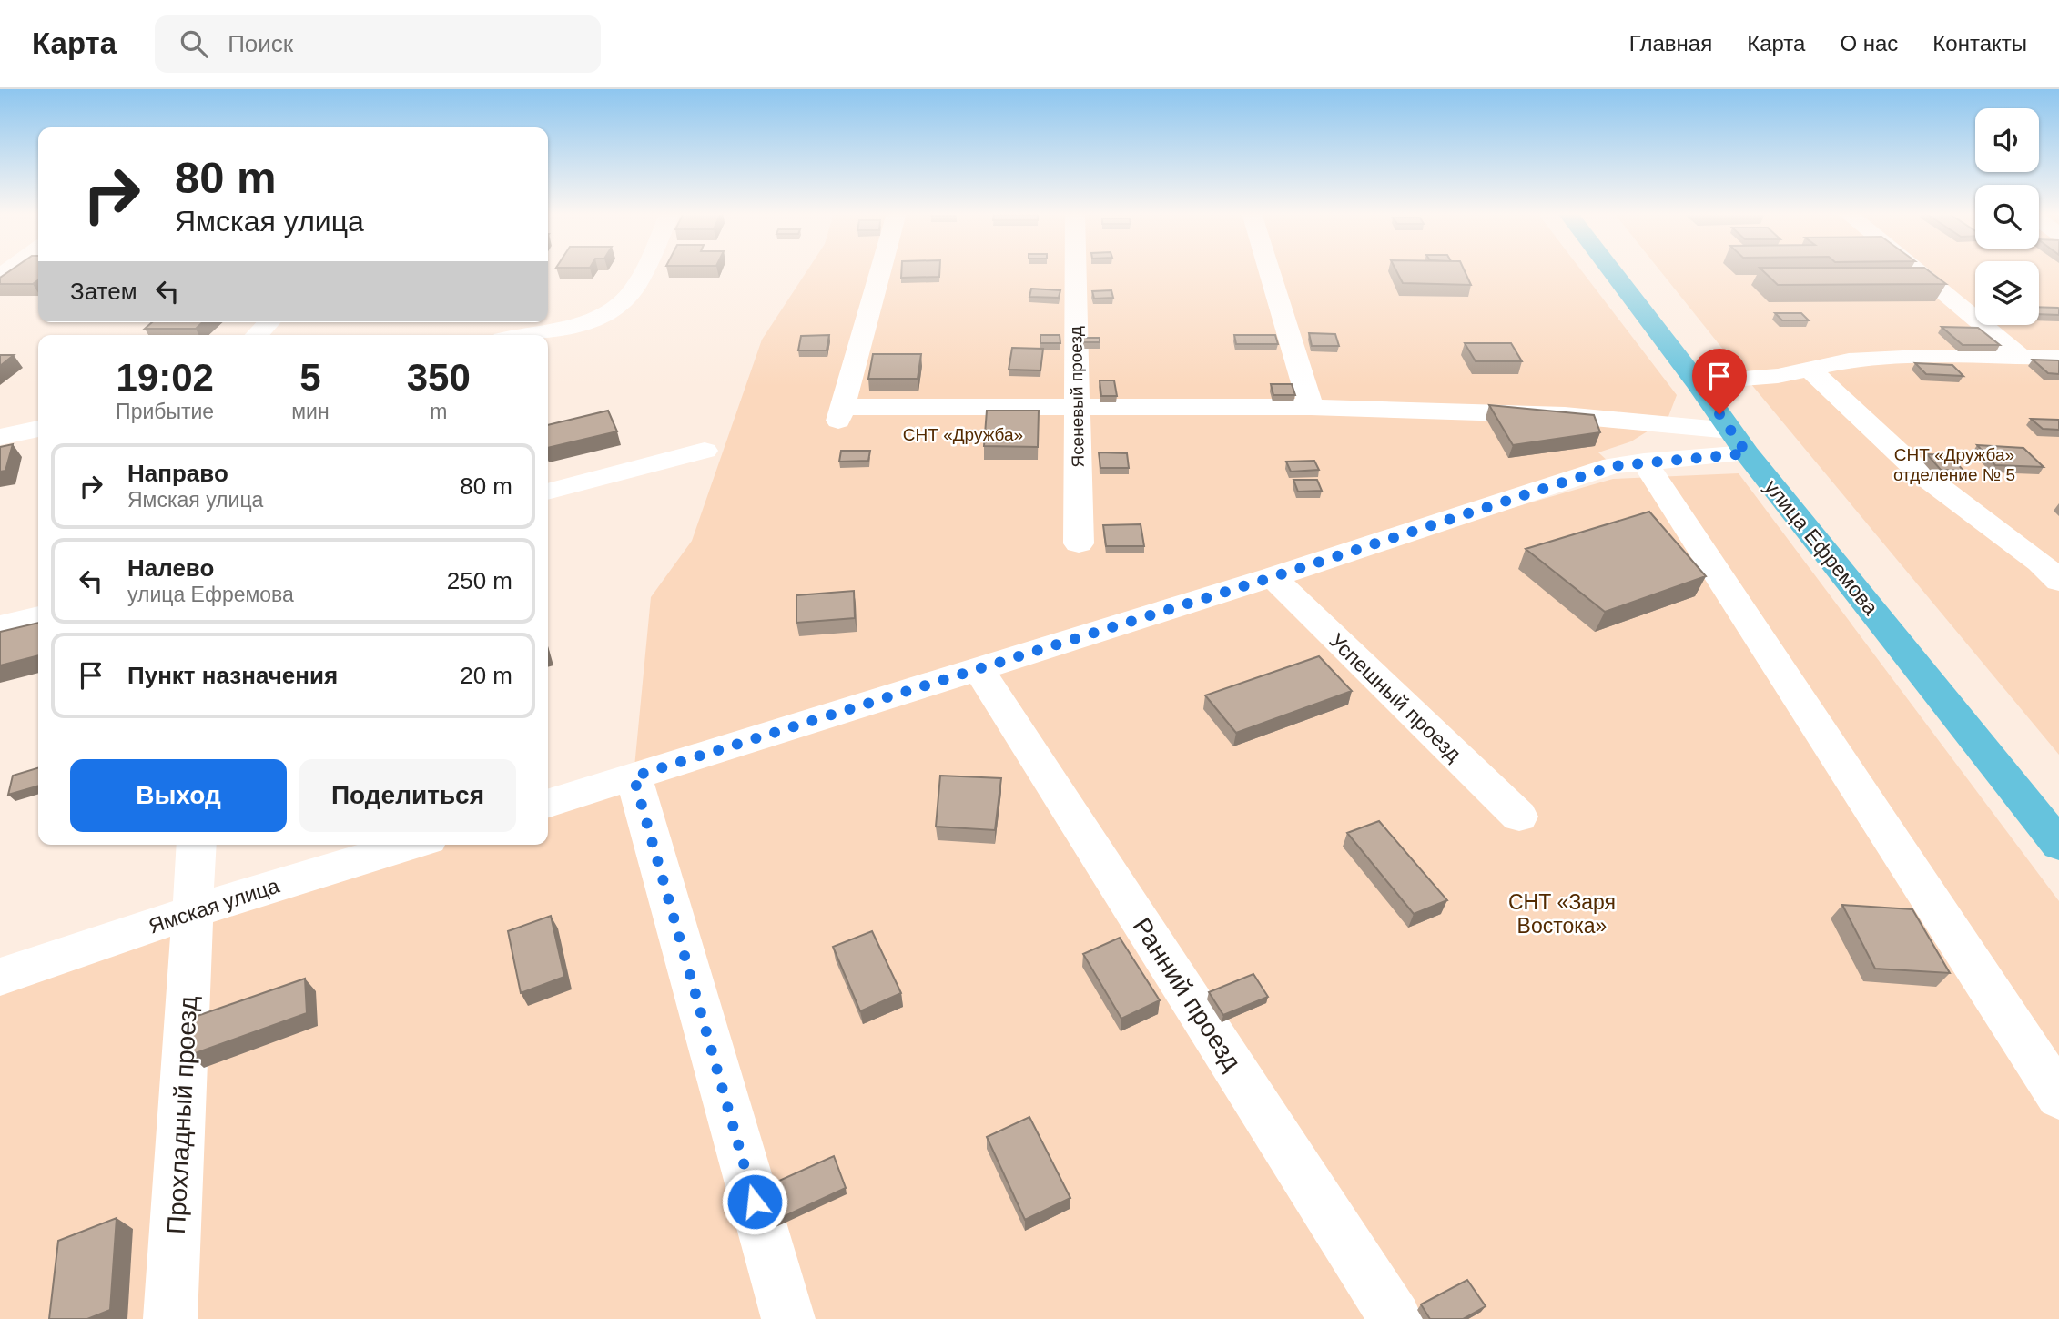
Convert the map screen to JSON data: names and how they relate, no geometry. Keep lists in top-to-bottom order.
{
  "streets": {
    "main road": ["улица Ефремова"],
    "street": [
      "Ясеневый проезд",
      "Успешный проезд",
      "Ямская улица",
      "Ранний проезд",
      "Прохладный проезд"
    ]
  },
  "crossings": [
    ["Ямская улица", "Прохладный проезд"]
  ],
  "parks": ["СНТ «Дружба»", "СНТ «Дружба» отделение № 5", "СНТ «Заря Востока»"],
  "page": {
    "header": "Карта",
    "search": "Поиск",
    "nav": [
      "Главная",
      "Карта",
      "О нас",
      "Контакты"
    ],
    "turn": ["80 m", "Ямская улица"],
    "then": "Затем",
    "eta": [
      "19:02",
      "Прибытие",
      "5",
      "мин",
      "350",
      "m"
    ],
    "list": [
      {
        "name": "Направо",
        "note": "Ямская улица",
        "value": "80 m"
      },
      {
        "name": "Налево",
        "note": "улица Ефремова",
        "value": "250 m"
      },
      {
        "name": "Пункт назначения",
        "value": "20 m"
      }
    ],
    "buttons": ["Выход", "Поделиться"]
  }
}
